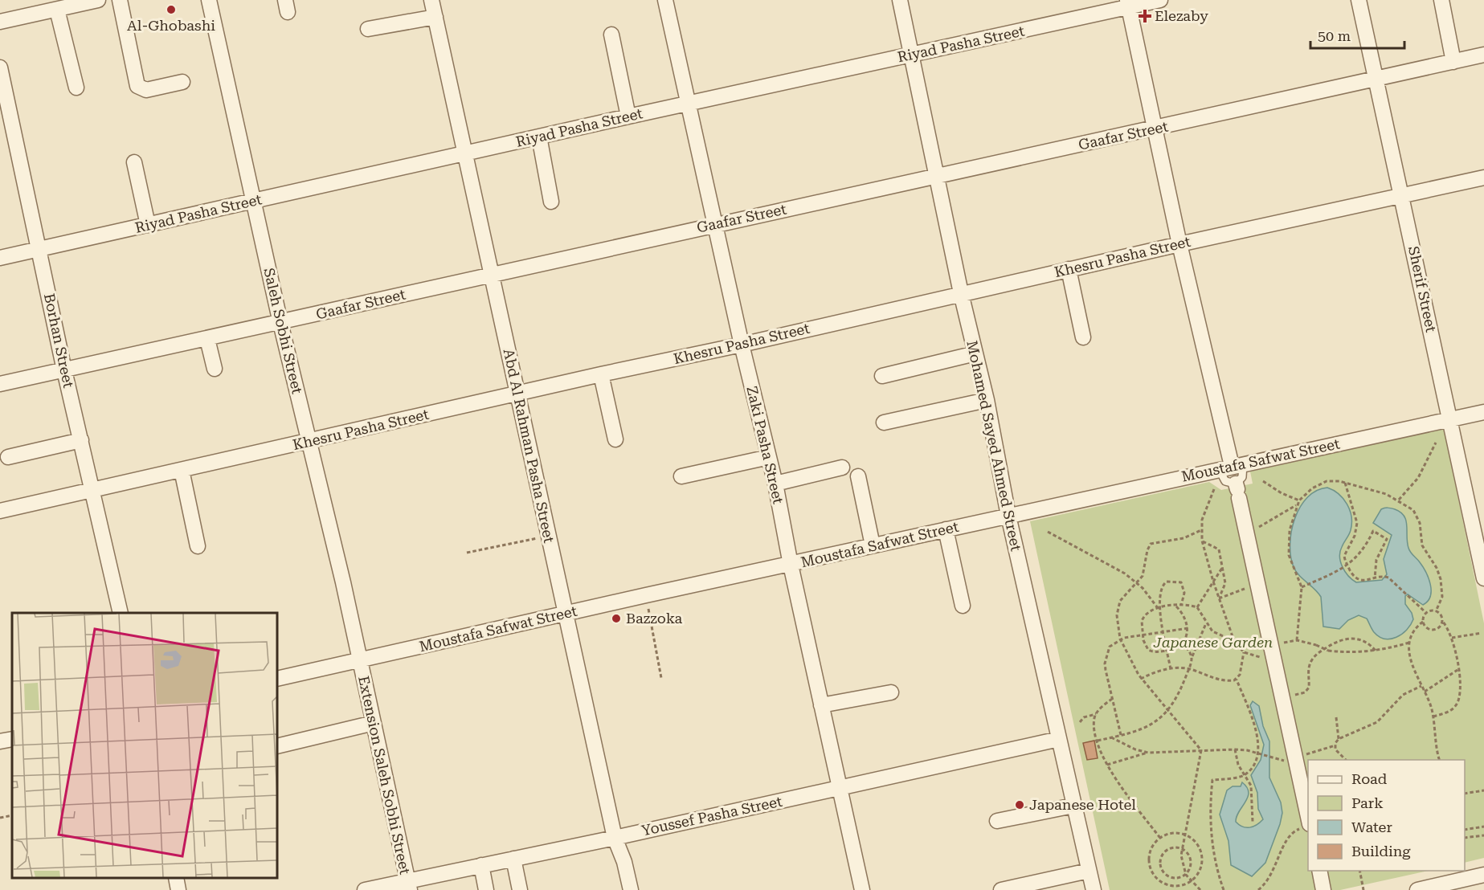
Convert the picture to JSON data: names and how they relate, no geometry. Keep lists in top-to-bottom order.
{
  "streets": {
    "street": [
      "Riyad Pasha Street",
      "Gaafar Street",
      "Khesru Pasha Street",
      "Sherif Street",
      "Saleh Sobhi Street",
      "Borhan Street",
      "Zaki Pasha Street",
      "Abd Al Rahman Pasha Street",
      "Mohamed Sayed Ahmed Street",
      "Moustafa Safwat Street",
      "Extension Saleh Sobhi Street",
      "Youssef Pasha Street"
    ]
  },
  "crossings": [
    ["Riyad Pasha Street", "Saleh Sobhi Street"],
    ["Riyad Pasha Street", "Borhan Street"],
    ["Riyad Pasha Street", "Zaki Pasha Street"],
    ["Riyad Pasha Street", "Abd Al Rahman Pasha Street"],
    ["Riyad Pasha Street", "Mohamed Sayed Ahmed Street"],
    ["Gaafar Street", "Sherif Street"],
    ["Gaafar Street", "Saleh Sobhi Street"],
    ["Gaafar Street", "Borhan Street"],
    ["Gaafar Street", "Zaki Pasha Street"],
    ["Gaafar Street", "Abd Al Rahman Pasha Street"],
    ["Gaafar Street", "Mohamed Sayed Ahmed Street"],
    ["Khesru Pasha Street", "Sherif Street"],
    ["Khesru Pasha Street", "Saleh Sobhi Street"],
    ["Khesru Pasha Street", "Borhan Street"],
    ["Khesru Pasha Street", "Zaki Pasha Street"],
    ["Khesru Pasha Street", "Abd Al Rahman Pasha Street"],
    ["Khesru Pasha Street", "Mohamed Sayed Ahmed Street"],
    ["Sherif Street", "Moustafa Safwat Street"],
    ["Saleh Sobhi Street", "Moustafa Safwat Street"],
    ["Saleh Sobhi Street", "Extension Saleh Sobhi Street"],
    ["Zaki Pasha Street", "Moustafa Safwat Street"],
    ["Zaki Pasha Street", "Youssef Pasha Street"],
    ["Abd Al Rahman Pasha Street", "Moustafa Safwat Street"],
    ["Abd Al Rahman Pasha Street", "Youssef Pasha Street"],
    ["Mohamed Sayed Ahmed Street", "Moustafa Safwat Street"],
    ["Mohamed Sayed Ahmed Street", "Youssef Pasha Street"],
    ["Moustafa Safwat Street", "Extension Saleh Sobhi Street"],
    ["Extension Saleh Sobhi Street", "Youssef Pasha Street"]
  ],
  "parks": ["Japanese Garden"],
  "places": {
    "other": ["Al-Ghobashi", "Bazzoka", "Japanese Hotel"],
    "health": ["Elezaby"]
  },
  "legend": [
    "Road",
    "Park",
    "Water",
    "Building"
  ],
  "scale_bar": "50 m"
}
